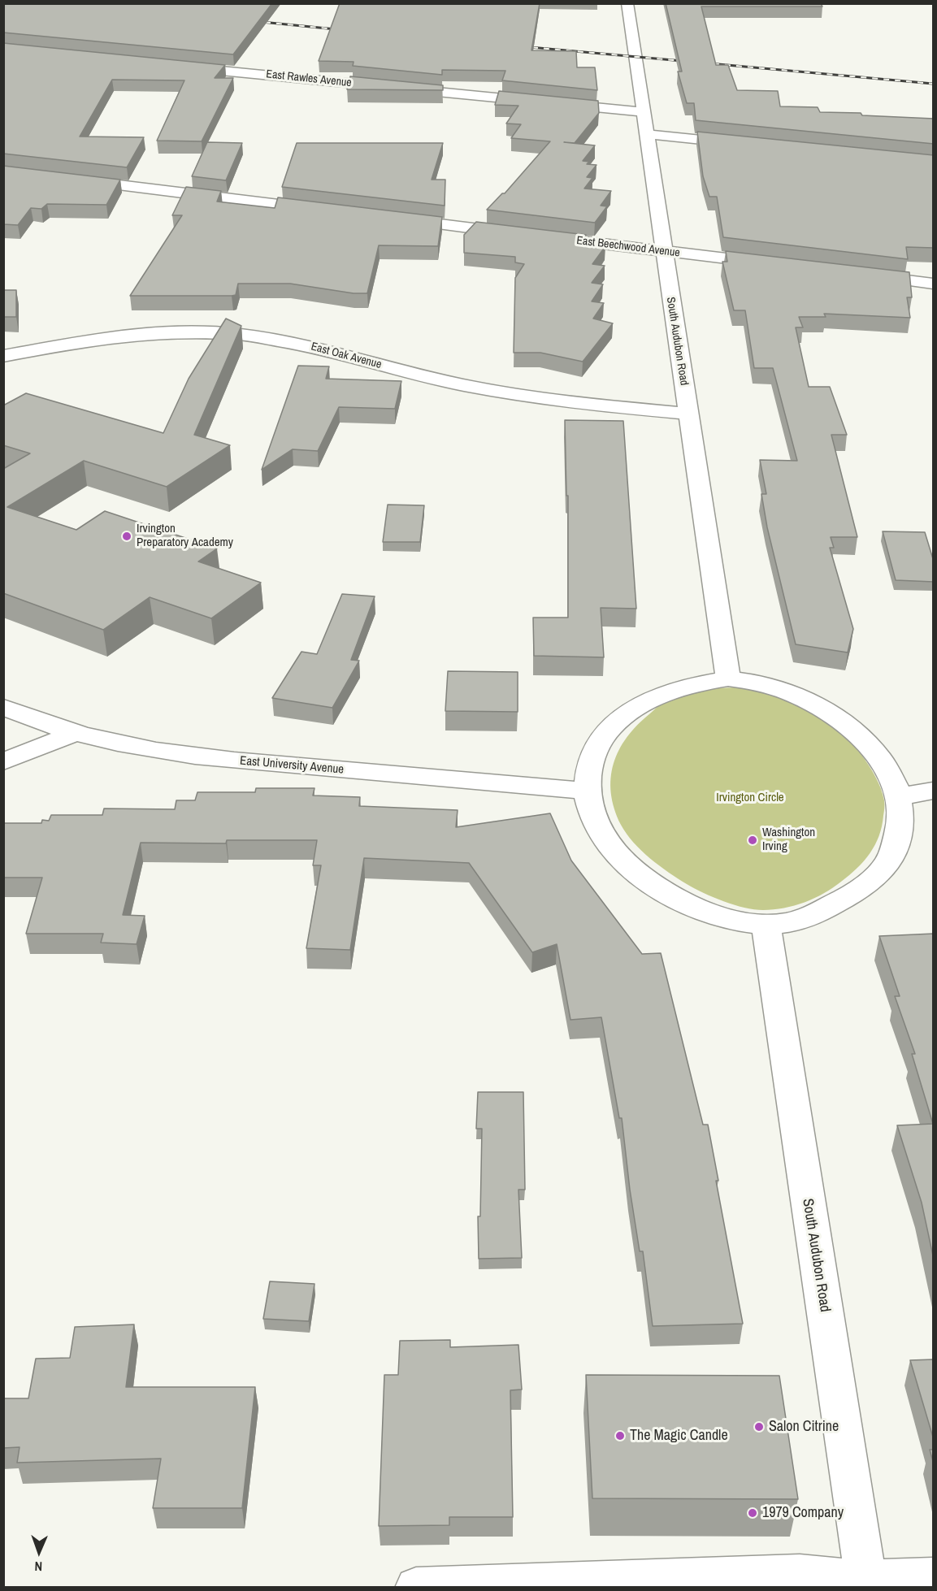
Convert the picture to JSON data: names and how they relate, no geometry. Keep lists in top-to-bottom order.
{
  "streets": {
    "street": [
      "East Rawles Avenue",
      "East Beechwood Avenue",
      "South Audubon Road",
      "East Oak Avenue",
      "East University Avenue"
    ]
  },
  "crossings": [
    ["East Rawles Avenue", "South Audubon Road"],
    ["East Beechwood Avenue", "South Audubon Road"],
    ["South Audubon Road", "East Oak Avenue"]
  ],
  "parks": ["Irvington Circle"],
  "places": [
    "Irvington Preparatory Academy",
    "Washington Irving",
    "Salon Citrine",
    "The Magic Candle",
    "1979 Company"
  ],
  "north": "bottom"
}
